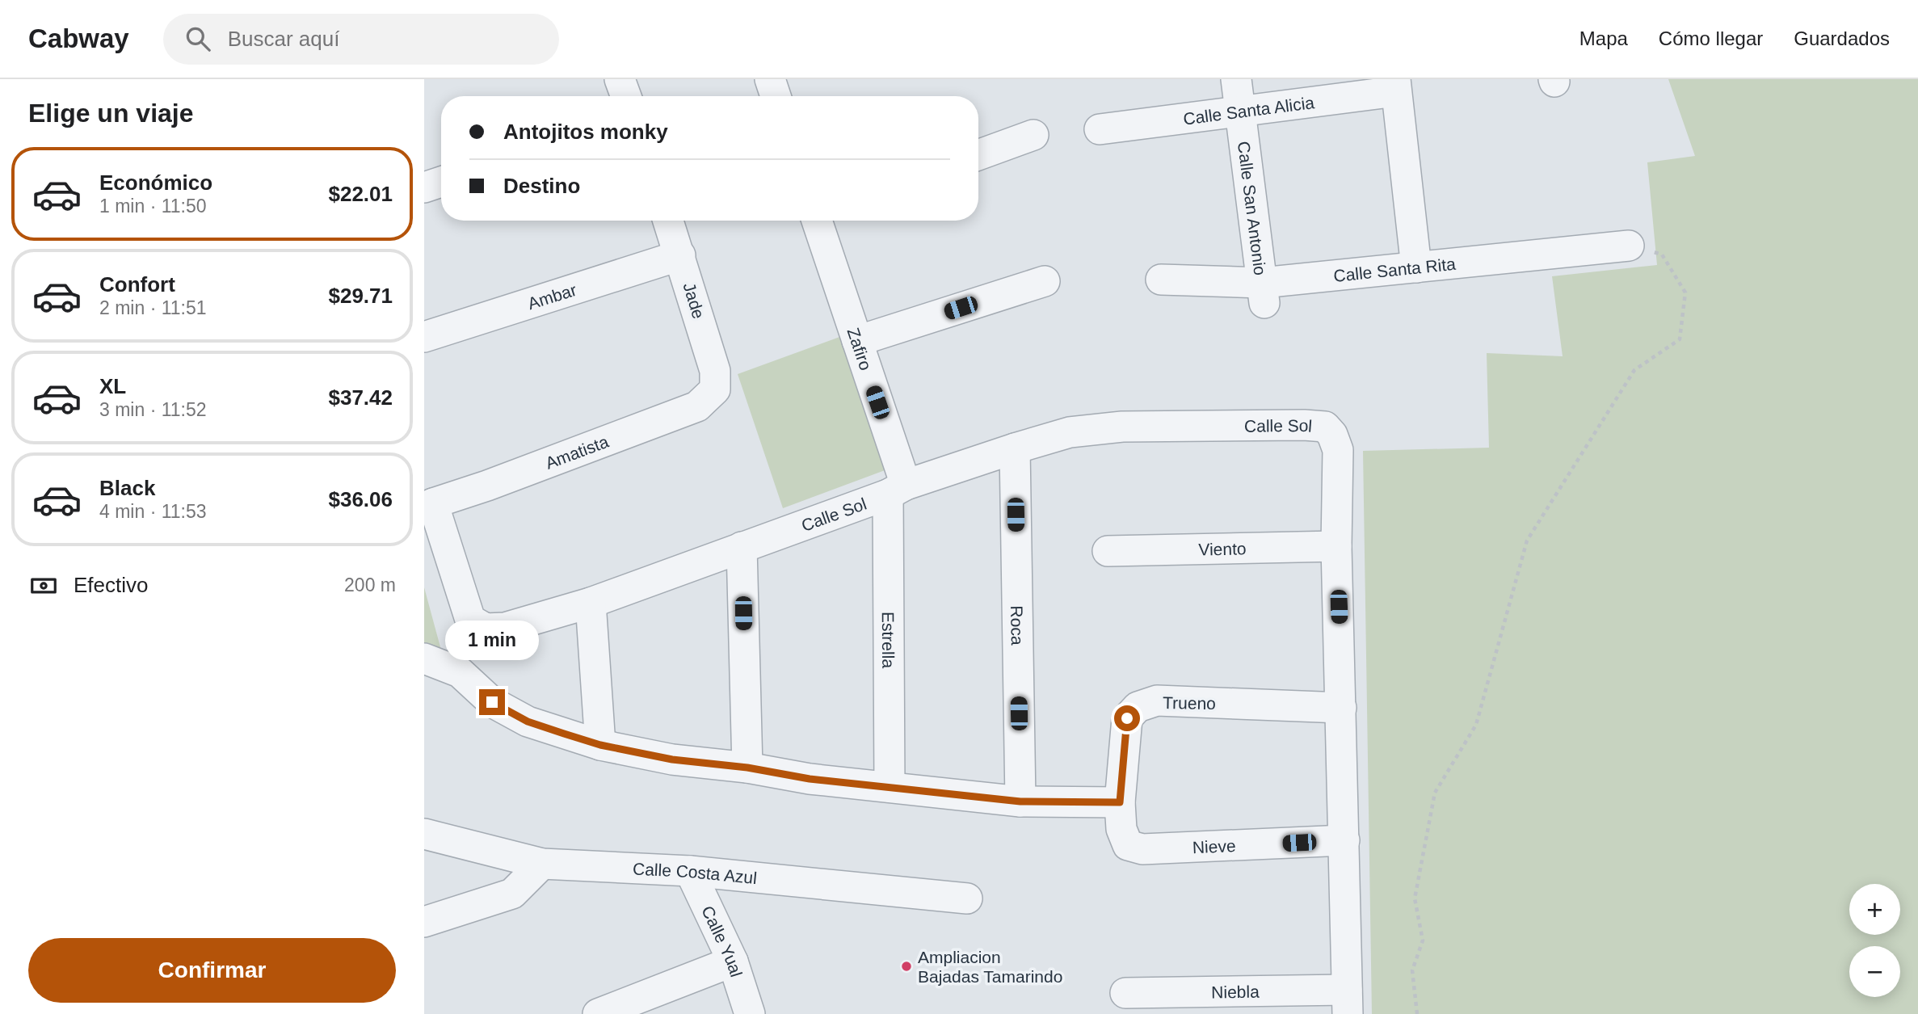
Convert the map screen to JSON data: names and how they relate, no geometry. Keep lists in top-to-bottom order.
{
  "streets": {
    "street": [
      "Calle Santa Alicia",
      "Calle San Antonio",
      "Calle Santa Rita",
      "Ambar",
      "Jade",
      "Zafiro",
      "Calle Sol",
      "Amatista",
      "Viento",
      "Roca",
      "Estrella",
      "Trueno",
      "Nieve",
      "Calle Costa Azul",
      "Calle Yual",
      "Niebla"
    ]
  },
  "crossings": [
    ["Calle Santa Alicia", "Calle San Antonio"],
    ["Calle San Antonio", "Calle Santa Rita"],
    ["Ambar", "Jade"],
    ["Jade", "Amatista"],
    ["Zafiro", "Calle Sol"],
    ["Zafiro", "Estrella"],
    ["Calle Sol", "Amatista"],
    ["Calle Sol", "Viento"],
    ["Calle Sol", "Roca"],
    ["Calle Sol", "Estrella"],
    ["Trueno", "Nieve"],
    ["Calle Costa Azul", "Calle Yual"]
  ],
  "places": ["Ampliacion Bajadas Tamarindo"],
  "page": {
    "header": "Cabway",
    "search": "Buscar aquí",
    "nav": ["Mapa", "Cómo llegar", "Guardados"],
    "heading": "Elige un viaje",
    "banner": ["Antojitos monky", "Destino"],
    "list": [
      {
        "name": "Económico",
        "note": "1 min · 11:50",
        "value": "$22.01"
      },
      {
        "name": "Confort",
        "note": "2 min · 11:51",
        "value": "$29.71"
      },
      {
        "name": "XL",
        "note": "3 min · 11:52",
        "value": "$37.42"
      },
      {
        "name": "Black",
        "note": "4 min · 11:53",
        "value": "$36.06"
      }
    ],
    "pay": ["Efectivo", "200 m"],
    "bubble": "1 min",
    "map_buttons": ["+", "−"],
    "buttons": "Confirmar"
  }
}
